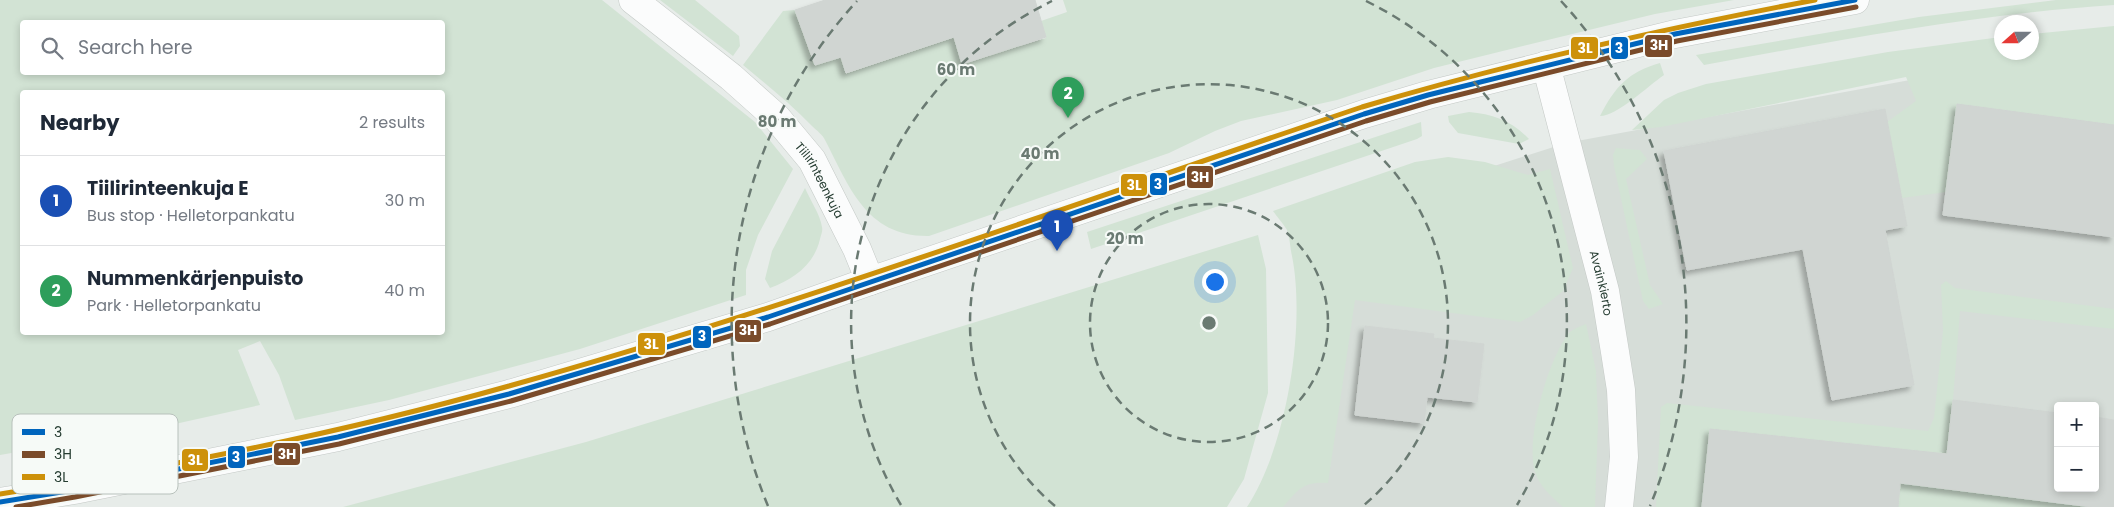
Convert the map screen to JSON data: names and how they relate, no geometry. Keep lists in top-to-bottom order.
{
  "streets": {
    "street": ["Tiilirinteenkuja", "Avainkierto"]
  },
  "lines": ["transit line 3", "transit line 3L", "transit line 3H"],
  "legend": ["3", "3H", "3L"],
  "north": "left",
  "page": {
    "search": "Search here",
    "pins": ["2", "1"],
    "heading": ["Nearby", "2 results"],
    "list": [
      {
        "mark": "1",
        "name": "Tiilirinteenkuja E",
        "note": "Bus stop · Helletorpankatu",
        "value": "30 m"
      },
      {
        "mark": "2",
        "name": "Nummenkärjenpuisto",
        "note": "Park · Helletorpankatu",
        "value": "40 m"
      }
    ],
    "map_buttons": ["+", "−"]
  },
  "rings": [
    "60 m",
    "80 m",
    "40 m",
    "20 m"
  ]
}
